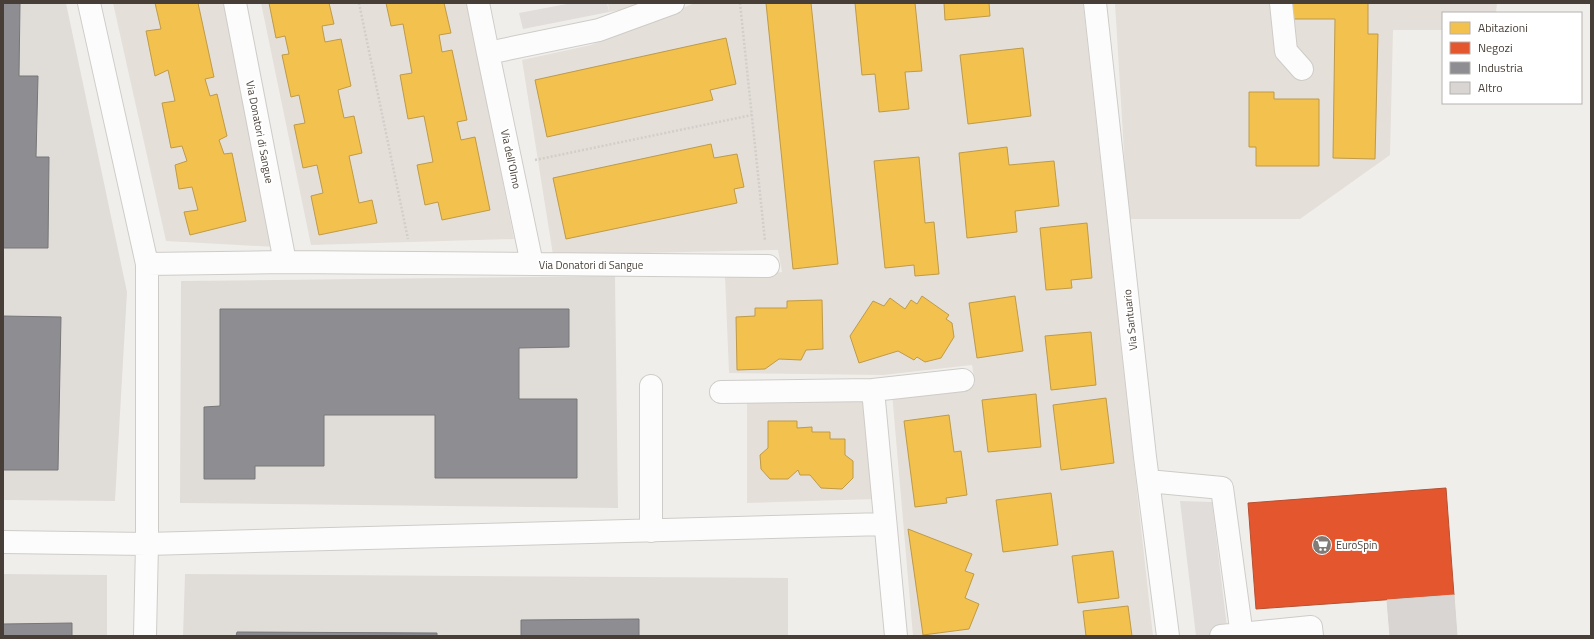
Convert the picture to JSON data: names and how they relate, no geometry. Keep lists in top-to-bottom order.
{
  "streets": {
    "street": ["Via Donatori di Sangue", "Via dell'Olmo", "Via Santuario"]
  },
  "crossings": [
    ["Via Donatori di Sangue", "Via dell'Olmo"]
  ],
  "places": {
    "supermarket": ["EuroSpin"]
  },
  "legend": [
    "Abitazioni",
    "Negozi",
    "Industria",
    "Altro"
  ]
}
